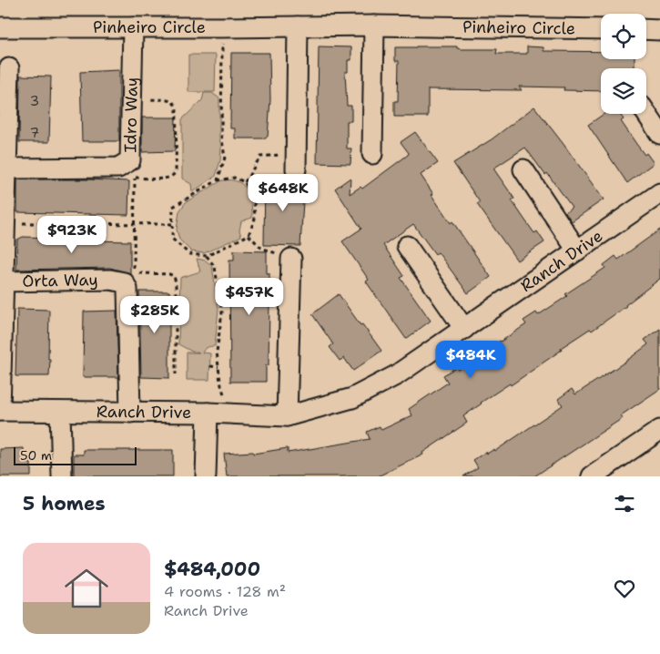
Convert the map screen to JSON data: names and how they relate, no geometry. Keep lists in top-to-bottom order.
{
  "streets": {
    "street": [
      "Pinheiro Circle",
      "Idro Way",
      "Ranch Drive",
      "Orta Way"
    ]
  },
  "crossings": [
    ["Pinheiro Circle", "Idro Way"],
    ["Ranch Drive", "Orta Way"]
  ],
  "house_numbers": ["3", "7"],
  "scale_bar": "50 m",
  "page": {
    "price": [
      "$648K",
      "$923K",
      "$457K",
      "$285K",
      "$484K"
    ],
    "scale": "50 m",
    "heading": "5 homes",
    "list": [
      {
        "name": "$484,000",
        "note": "4 rooms · 128 m² · Ranch Drive"
      }
    ]
  }
}
